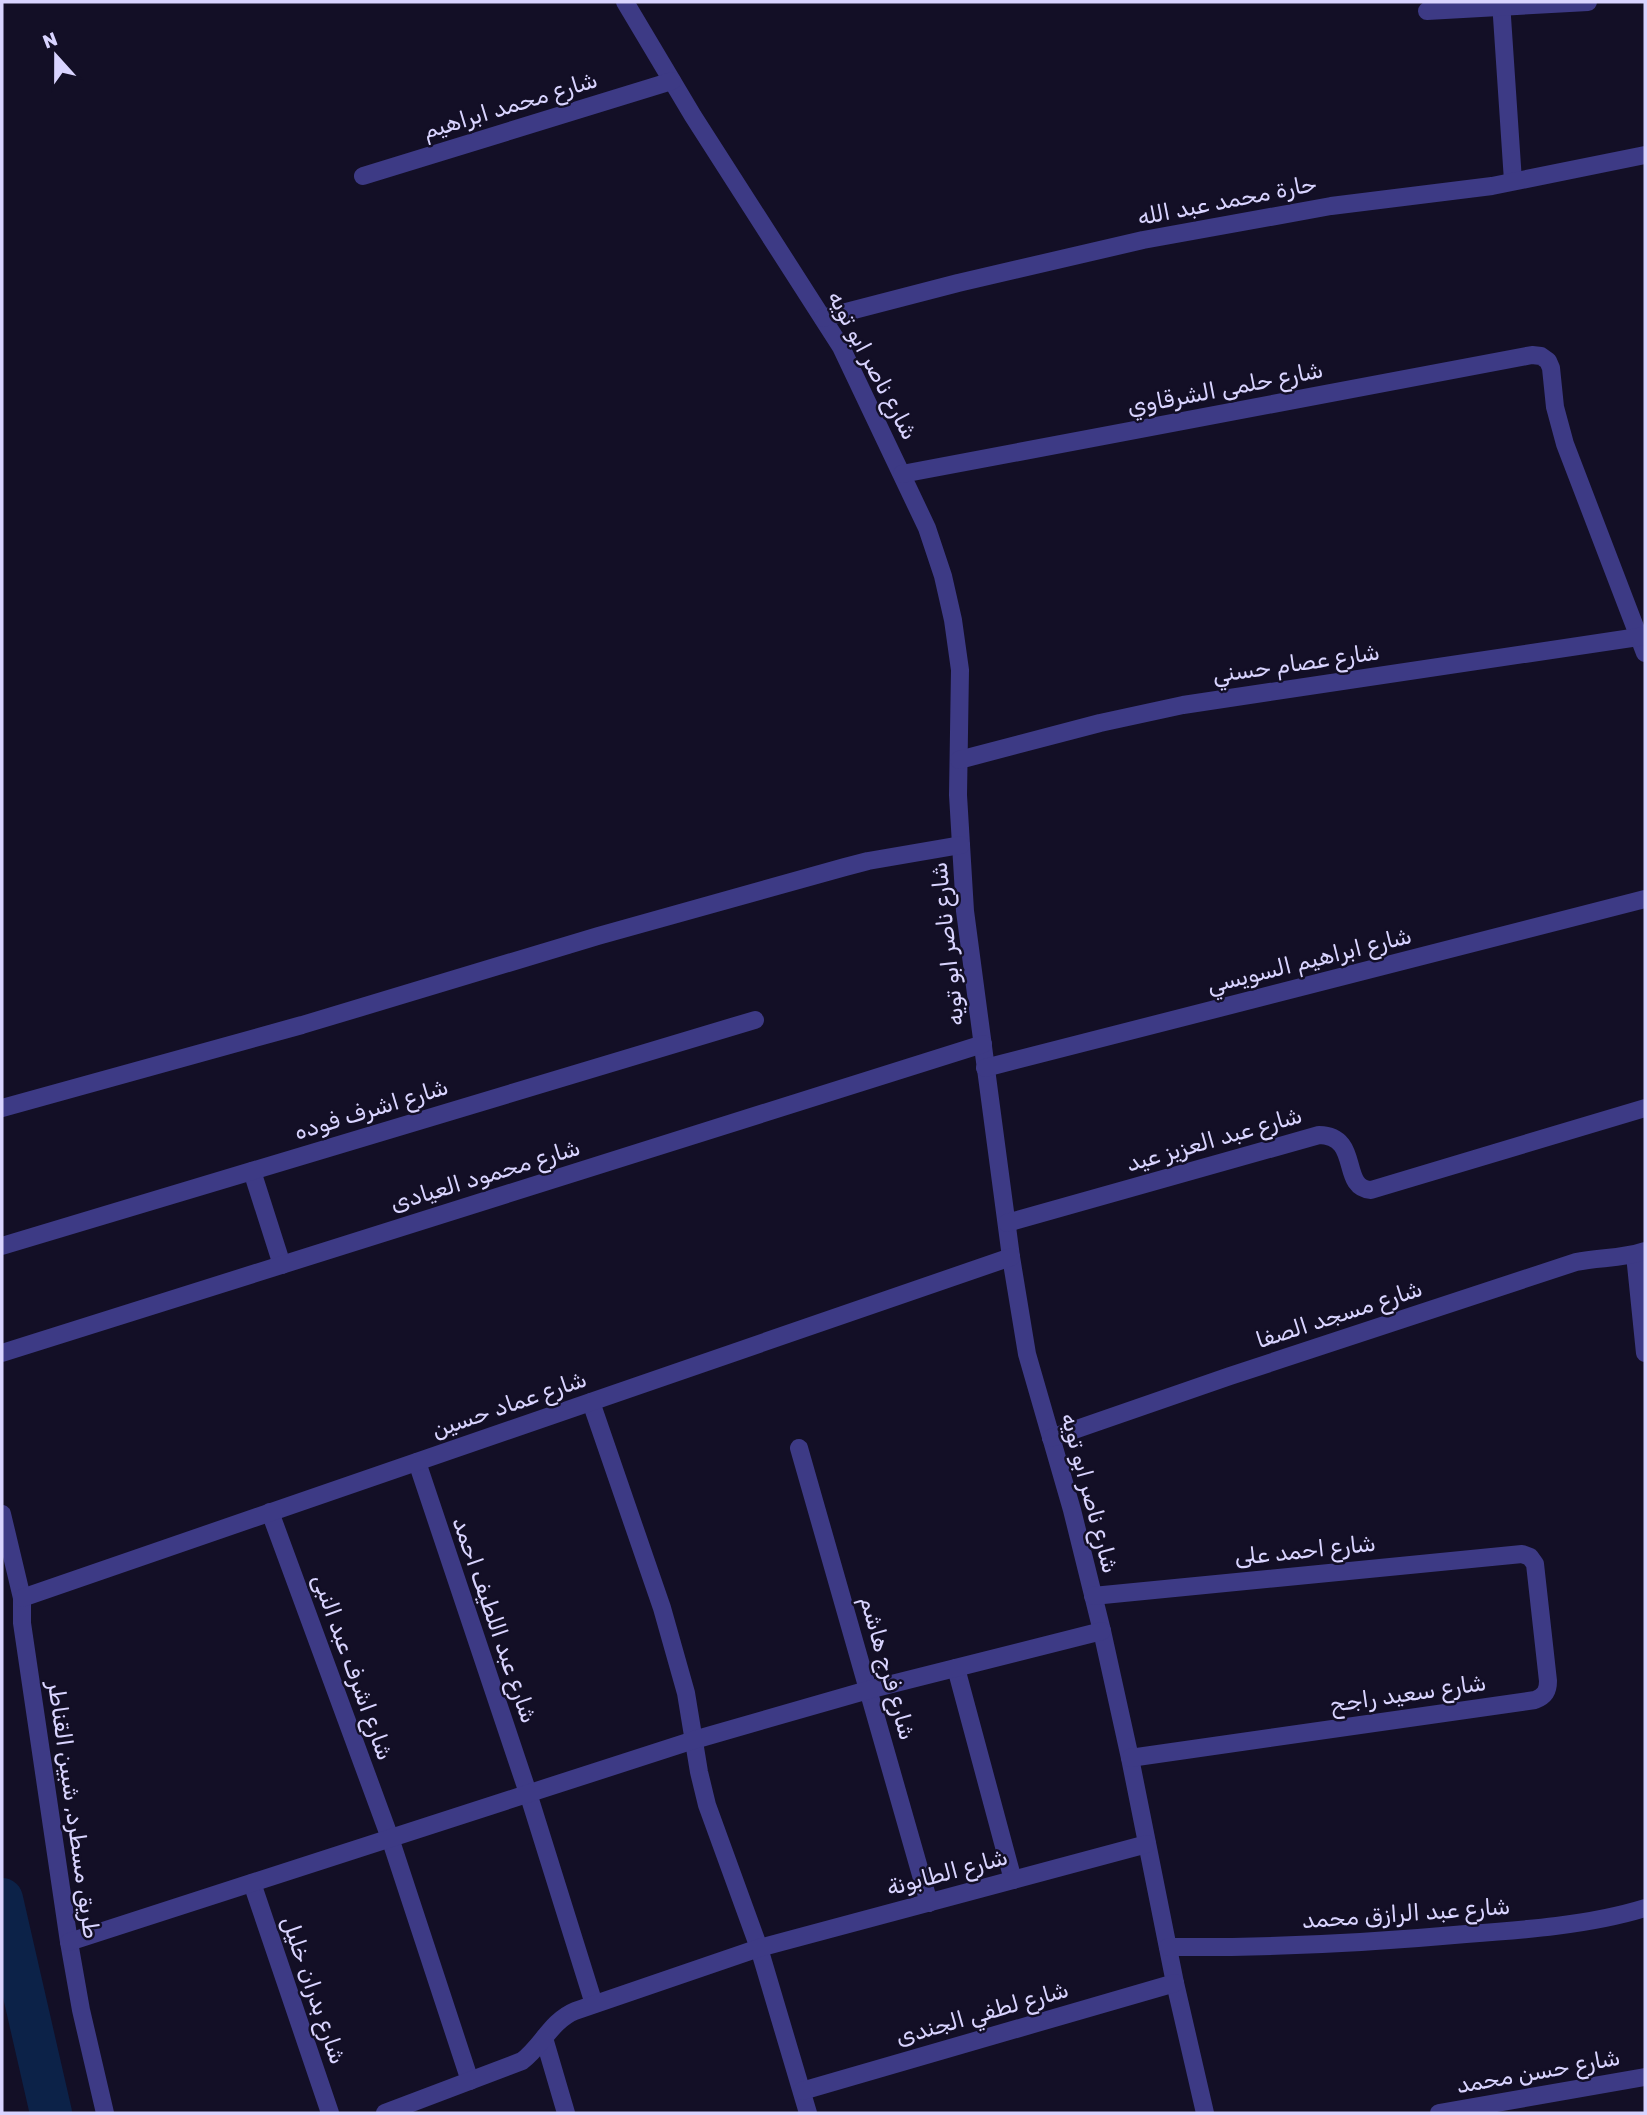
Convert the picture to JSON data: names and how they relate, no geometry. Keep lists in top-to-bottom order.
{
  "streets": {
    "street": [
      "شارع محمد ابراهيم",
      "حارة محمد عبد الله",
      "شارع ناصر ابو تويه",
      "شارع حلمى الشرقاوي",
      "شارع عصام حسني",
      "شارع ابراهيم السويسي",
      "شارع اشرف فوده",
      "شارع عبد العزيز عيد",
      "شارع محمود العيادى",
      "شارع مسجد الصفا",
      "شارع عماد حسين",
      "شارع احمد على",
      "شارع عبد اللطيف احمد",
      "شارع اشرف عبد النبى",
      "شارع فرج هاشم",
      "شارع سعيد راجح",
      "طريق مسطرد, شبين القناطر",
      "شارع الطابونة",
      "شارع عبد الرازق محمد",
      "شارع بدران خليل",
      "شارع لطفي الجندى",
      "شارع حسن محمد"
    ]
  },
  "crossings": [
    ["شارع محمد ابراهيم", "شارع ناصر ابو تويه"],
    ["حارة محمد عبد الله", "شارع ناصر ابو تويه"],
    ["شارع ناصر ابو تويه", "شارع حلمى الشرقاوي"],
    ["شارع ناصر ابو تويه", "شارع عصام حسني"],
    ["شارع ناصر ابو تويه", "شارع ابراهيم السويسي"],
    ["شارع ناصر ابو تويه", "شارع عبد العزيز عيد"],
    ["شارع ناصر ابو تويه", "شارع محمود العيادى"],
    ["شارع ناصر ابو تويه", "شارع مسجد الصفا"],
    ["شارع ناصر ابو تويه", "شارع عماد حسين"],
    ["شارع ناصر ابو تويه", "شارع احمد على"],
    ["شارع ناصر ابو تويه", "شارع سعيد راجح"],
    ["شارع ناصر ابو تويه", "شارع الطابونة"],
    ["شارع ناصر ابو تويه", "شارع عبد الرازق محمد"],
    ["شارع ناصر ابو تويه", "شارع لطفي الجندى"],
    ["شارع حلمى الشرقاوي", "شارع عصام حسني"],
    ["شارع عماد حسين", "شارع عبد اللطيف احمد"],
    ["شارع عماد حسين", "شارع اشرف عبد النبى"],
    ["شارع عماد حسين", "طريق مسطرد, شبين القناطر"],
    ["شارع احمد على", "شارع سعيد راجح"],
    ["شارع عبد اللطيف احمد", "شارع الطابونة"],
    ["شارع اشرف عبد النبى", "شارع الطابونة"],
    ["شارع فرج هاشم", "شارع الطابونة"]
  ],
  "north": "top"
}
